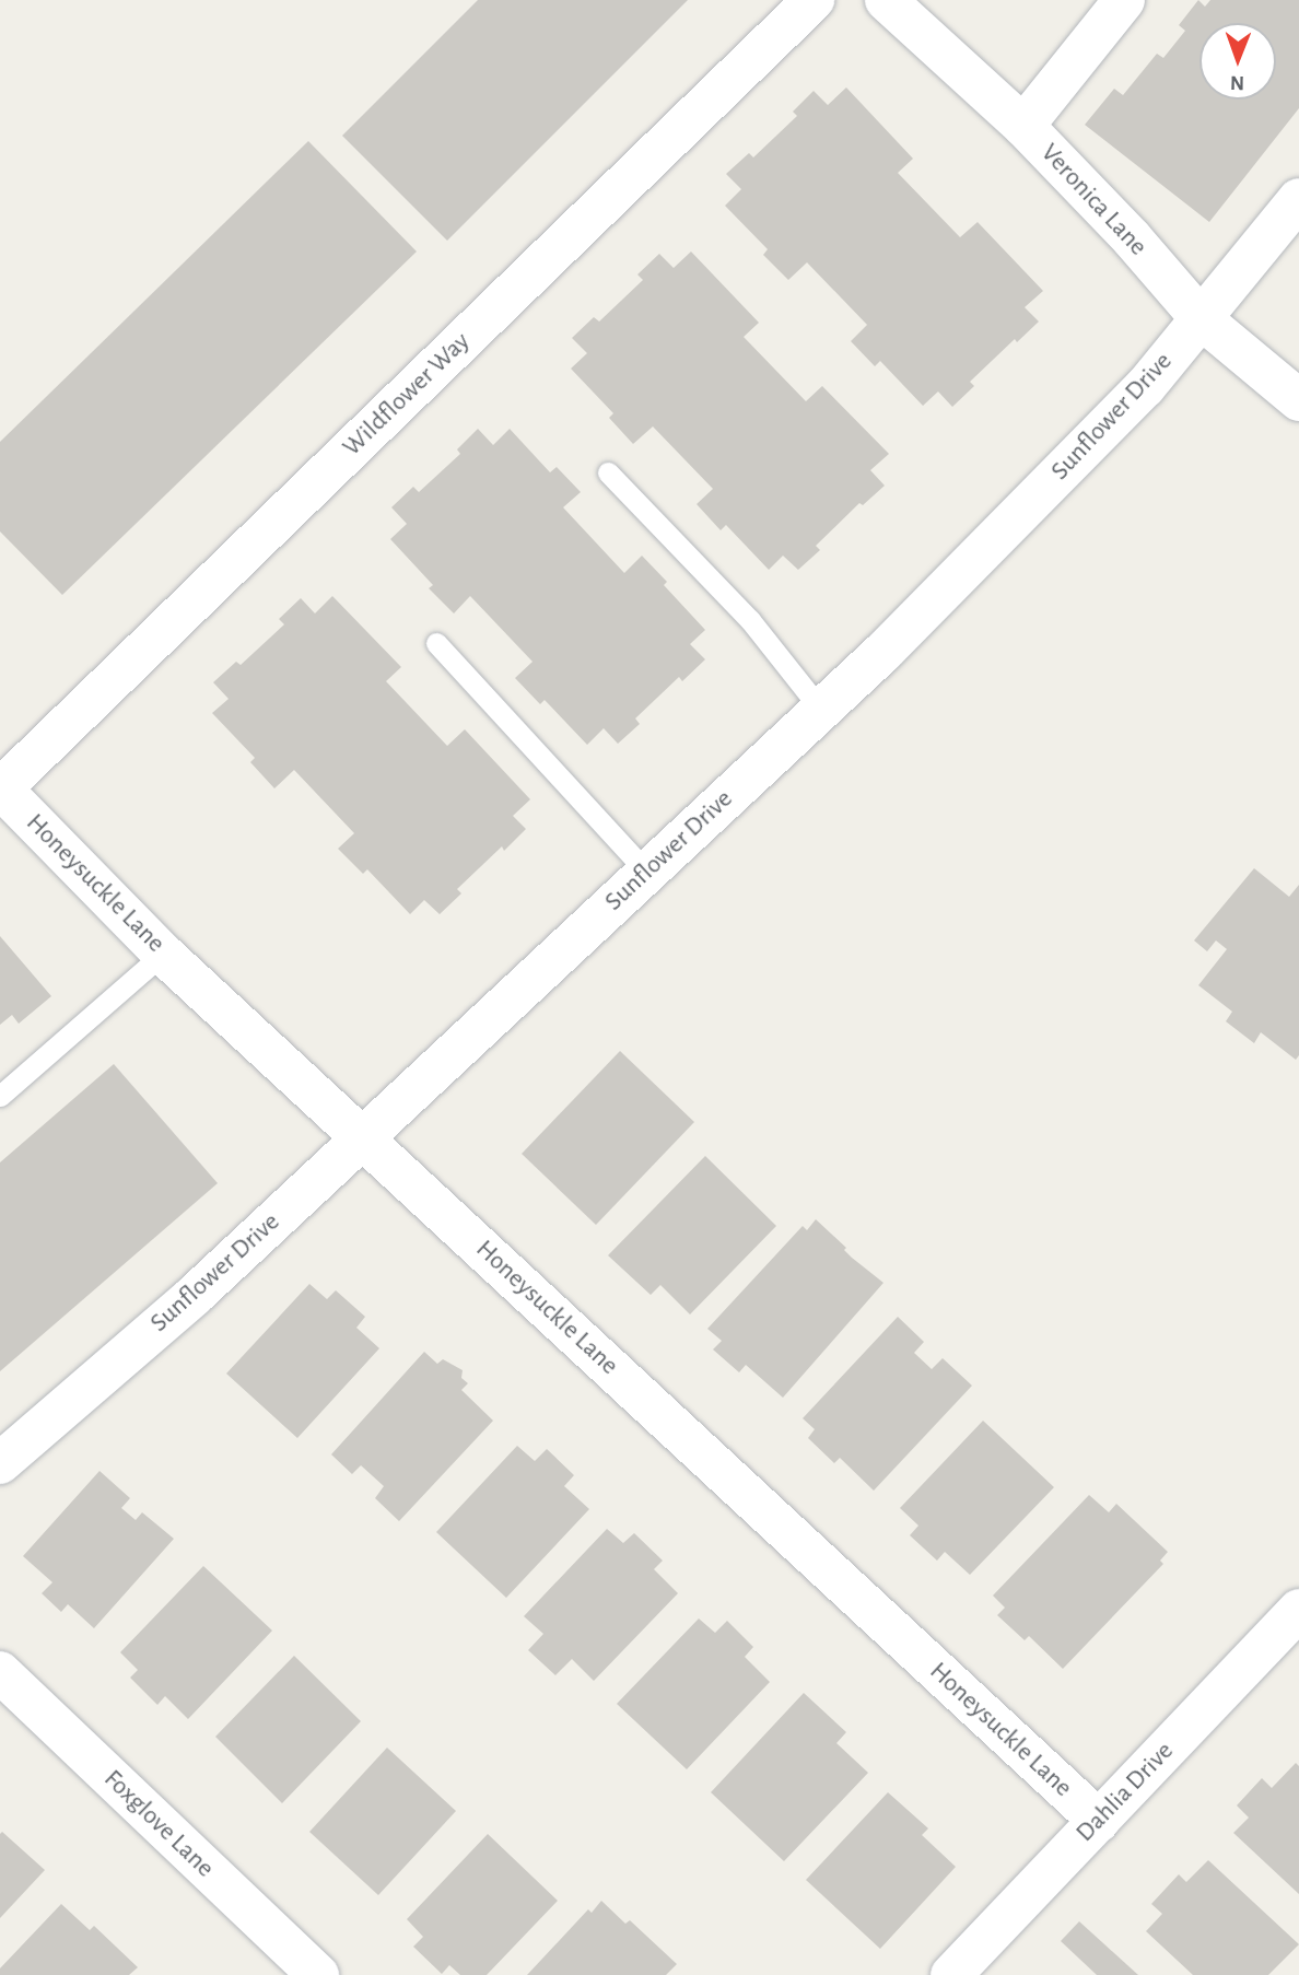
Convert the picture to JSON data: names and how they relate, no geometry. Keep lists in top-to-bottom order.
{
  "streets": {
    "street": [
      "Veronica Lane",
      "Wildflower Way",
      "Sunflower Drive",
      "Honeysuckle Lane",
      "Dahlia Drive",
      "Foxglove Lane"
    ]
  },
  "crossings": [
    ["Veronica Lane", "Sunflower Drive"],
    ["Wildflower Way", "Honeysuckle Lane"],
    ["Sunflower Drive", "Honeysuckle Lane"],
    ["Honeysuckle Lane", "Dahlia Drive"]
  ],
  "north": "bottom"
}
